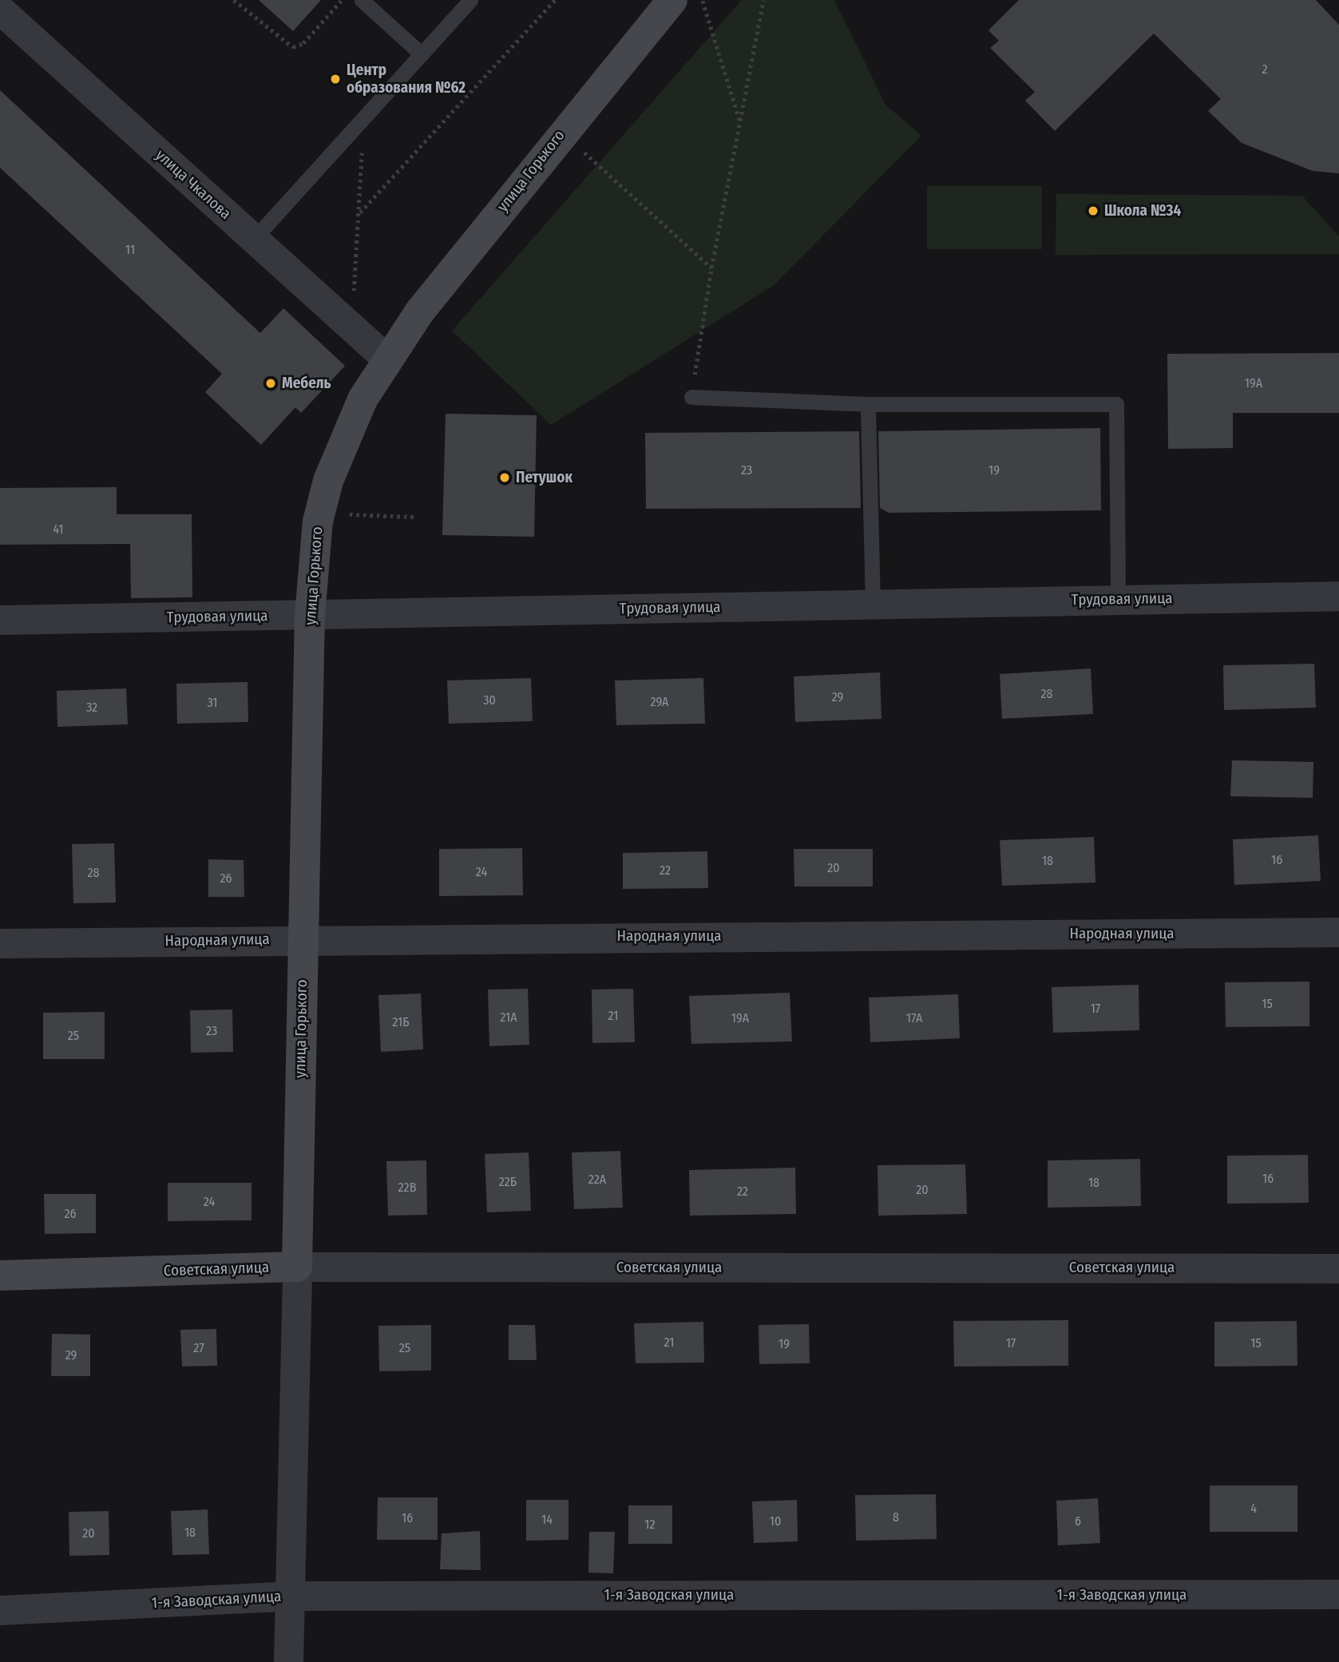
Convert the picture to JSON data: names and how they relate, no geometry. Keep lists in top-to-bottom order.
{
  "streets": {
    "street": [
      "улица Горького",
      "улица Чкалова",
      "Трудовая улица",
      "Народная улица",
      "Советская улица",
      "1-я Заводская улица"
    ]
  },
  "crossings": [
    ["улица Горького", "улица Чкалова"],
    ["улица Горького", "Трудовая улица"],
    ["улица Горького", "Народная улица"],
    ["улица Горького", "Советская улица"]
  ],
  "places": [
    "Центр образования №62",
    "Школа №34",
    "Мебель",
    "Петушок"
  ],
  "house_numbers": [
    "2",
    "11",
    "19А",
    "23",
    "19",
    "41",
    "28",
    "29",
    "30",
    "29А",
    "31",
    "32",
    "16",
    "18",
    "20",
    "22",
    "24",
    "28",
    "26",
    "15",
    "17",
    "21",
    "21А",
    "19А",
    "17А",
    "21Б",
    "23",
    "25",
    "16",
    "22А",
    "22Б",
    "18",
    "22В",
    "20",
    "22",
    "24",
    "26",
    "21",
    "17",
    "15",
    "19",
    "27",
    "25",
    "29",
    "4",
    "8",
    "16",
    "14",
    "10",
    "6",
    "12",
    "18",
    "20"
  ]
}
